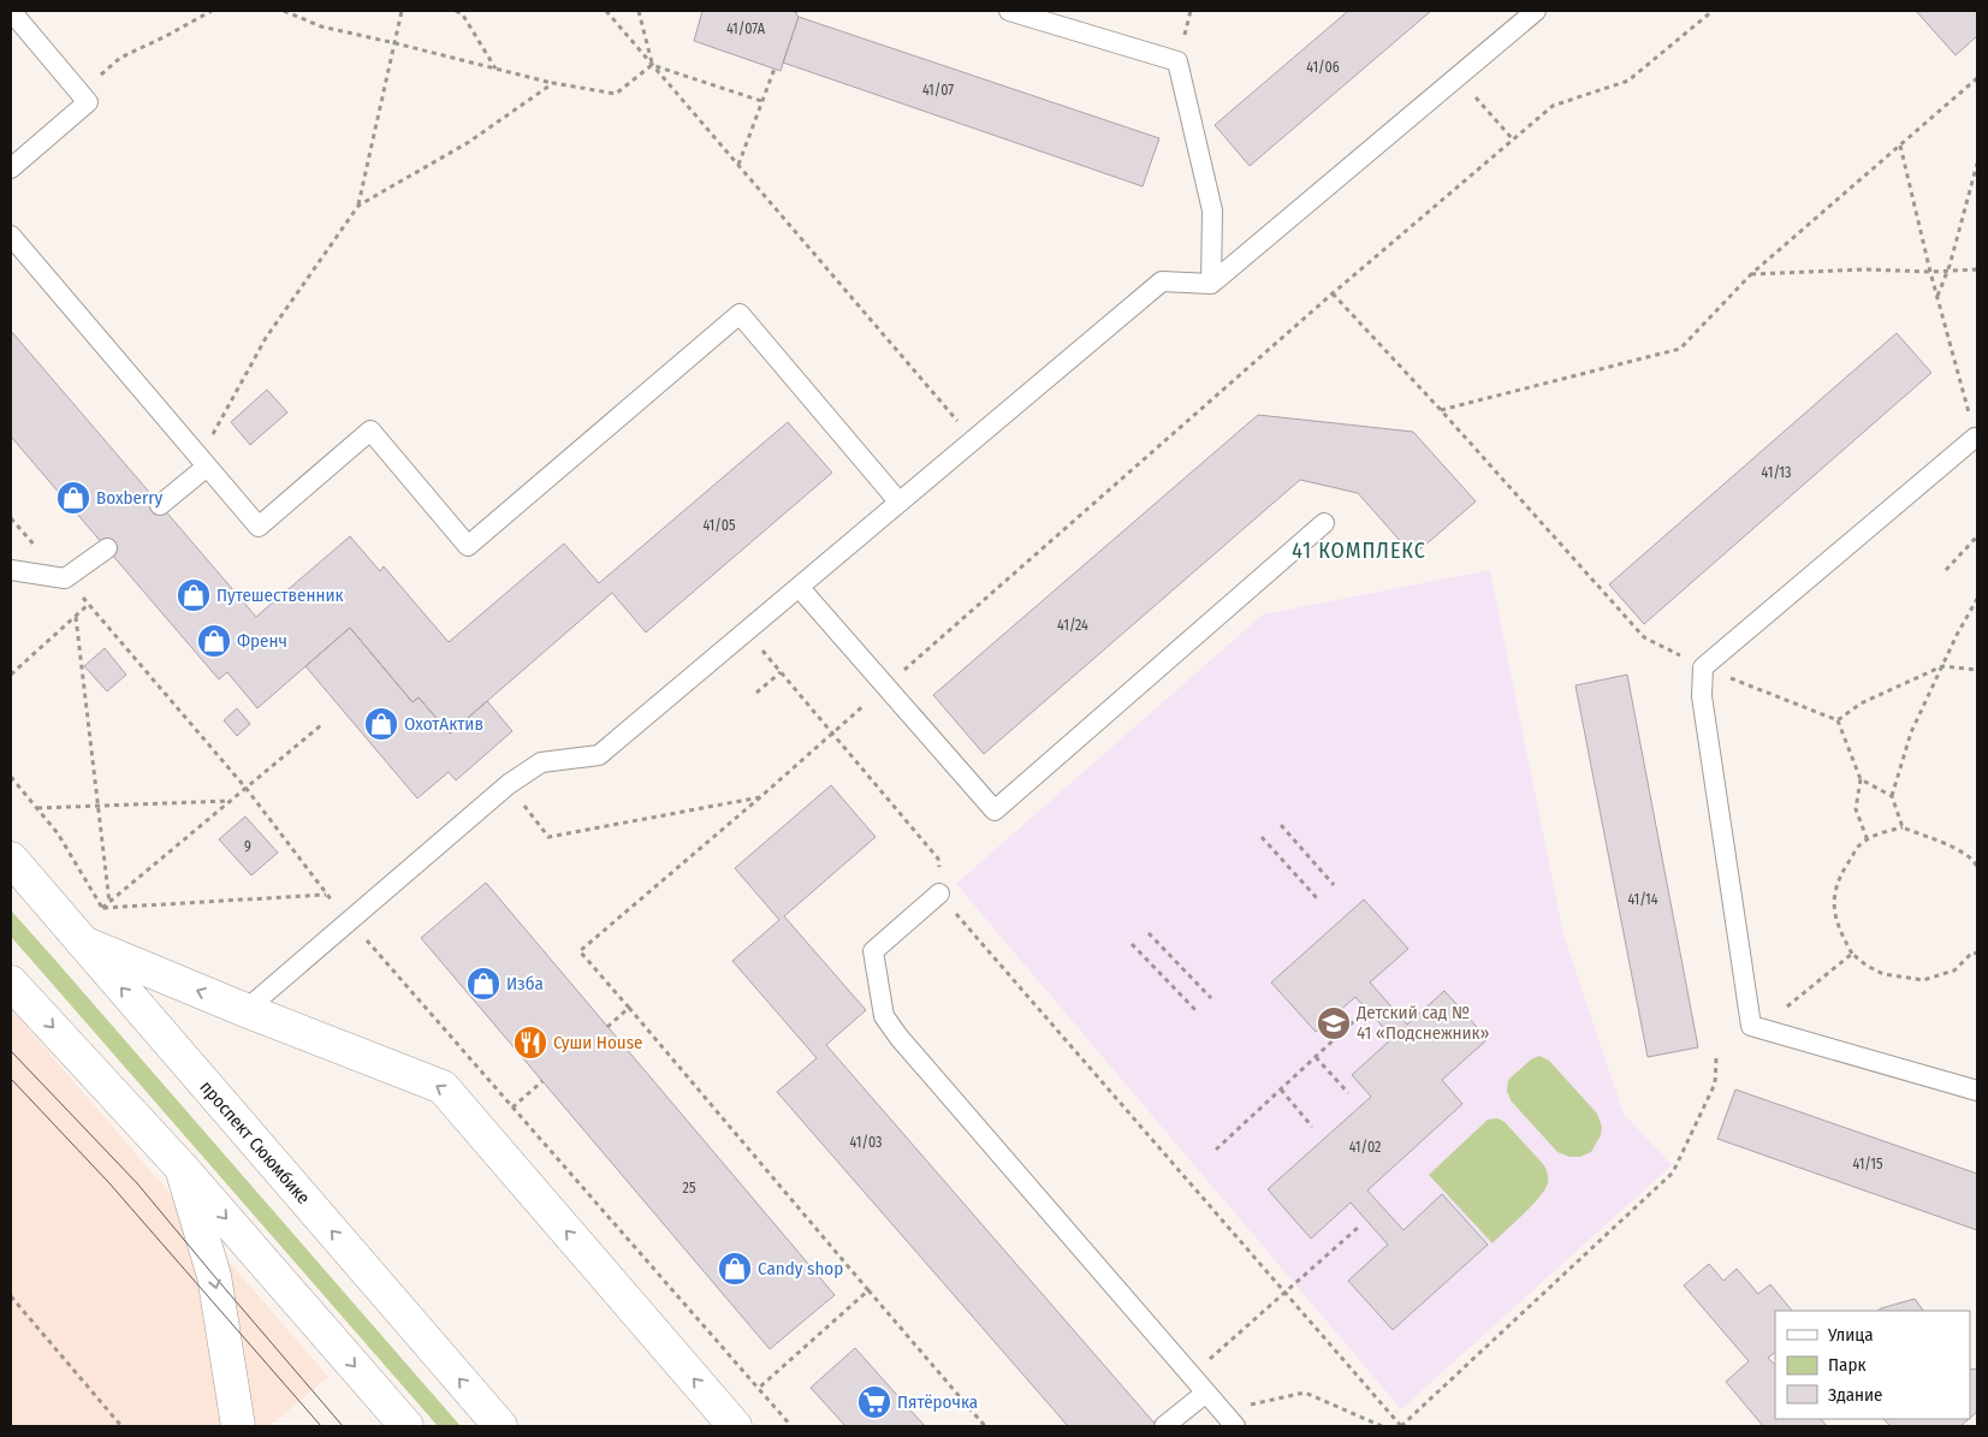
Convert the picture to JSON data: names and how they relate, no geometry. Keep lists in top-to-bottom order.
{
  "streets": {
    "main road": ["проспект Сююмбике"]
  },
  "districts": ["41 КОМПЛЕКС"],
  "places": {
    "shop": [
      "Boxberry",
      "Путешественник",
      "Френч",
      "ОхотАктив",
      "Изба",
      "Candy shop"
    ],
    "school or university": ["Детский сад № 41 «Подснежник»"],
    "restaurant": ["Суши House"],
    "supermarket": ["Пятёрочка"]
  },
  "house_numbers": [
    "41/07А",
    "41/06",
    "41/07",
    "41/13",
    "41/05",
    "41/24",
    "9",
    "41/14",
    "41/03",
    "41/02",
    "41/15",
    "25"
  ],
  "legend": ["Улица", "Парк", "Здание"]
}
